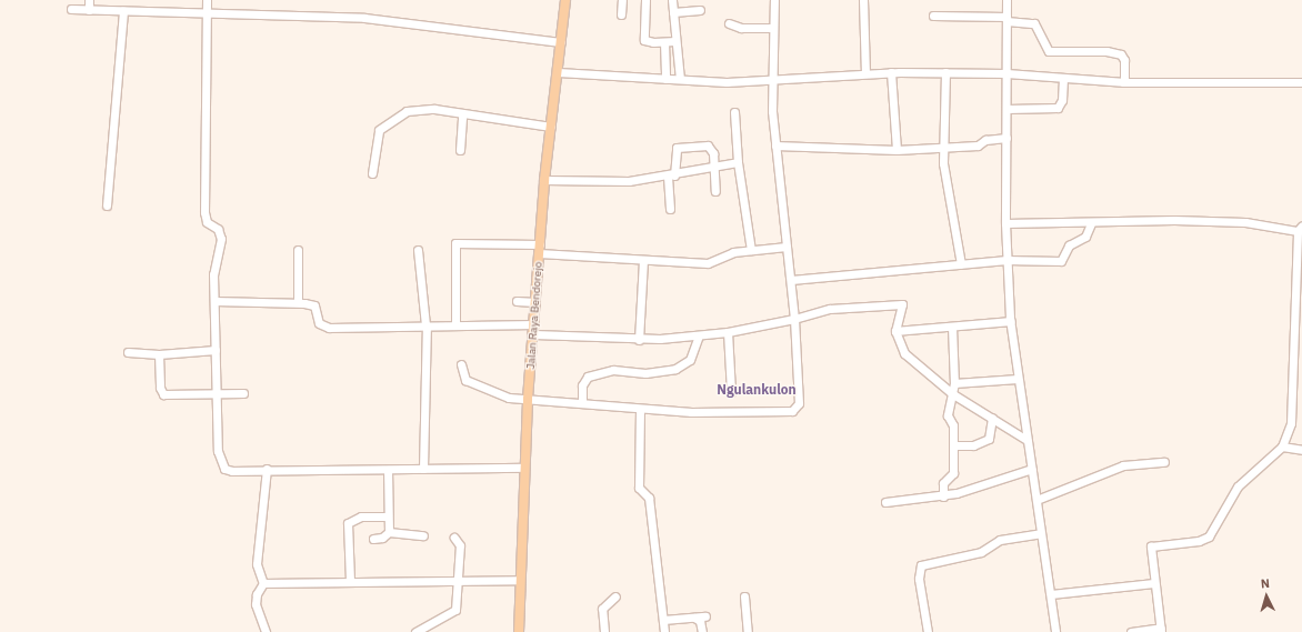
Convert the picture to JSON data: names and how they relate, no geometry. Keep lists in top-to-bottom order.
{
  "streets": {
    "main road": ["Jalan Raya Bendorejo"]
  },
  "districts": ["Ngulankulon"],
  "north": "top"
}
